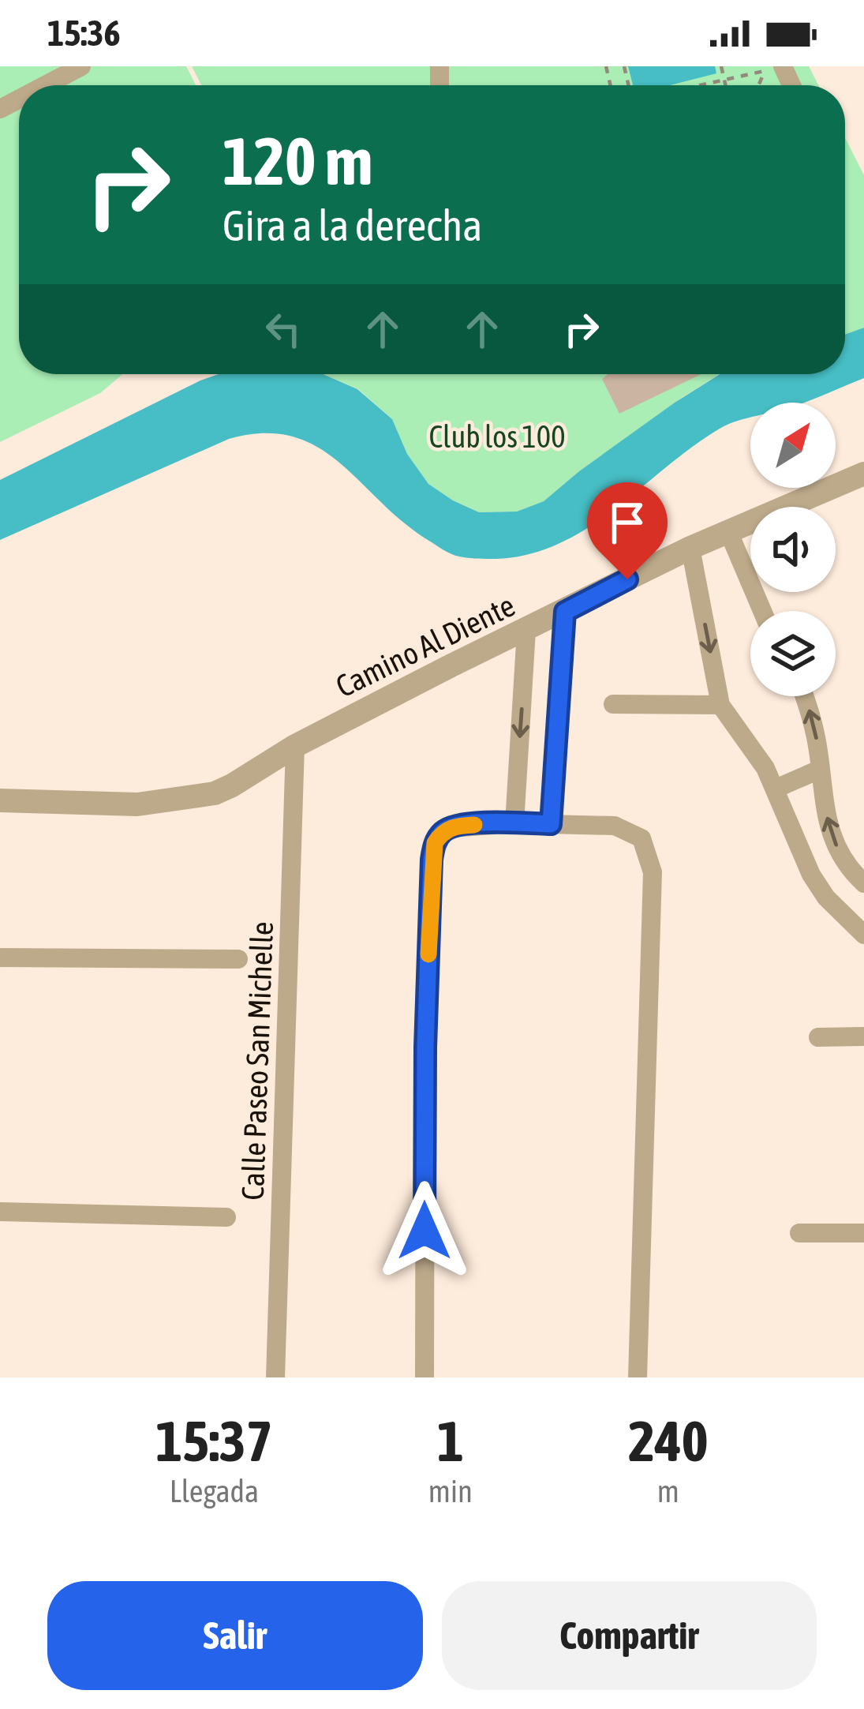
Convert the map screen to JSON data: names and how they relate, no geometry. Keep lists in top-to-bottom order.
{
  "streets": {
    "street": ["Camino Al Diente", "Calle Paseo San Michelle"]
  },
  "crossings": [
    ["Camino Al Diente", "Calle Paseo San Michelle"]
  ],
  "parks": ["Club los 100"],
  "north": "top right",
  "page": {
    "status": "15:36",
    "turn": ["120 m", "Gira a la derecha"],
    "eta": [
      "15:37",
      "Llegada",
      "1",
      "min",
      "240",
      "m"
    ],
    "buttons": ["Salir", "Compartir"]
  }
}
